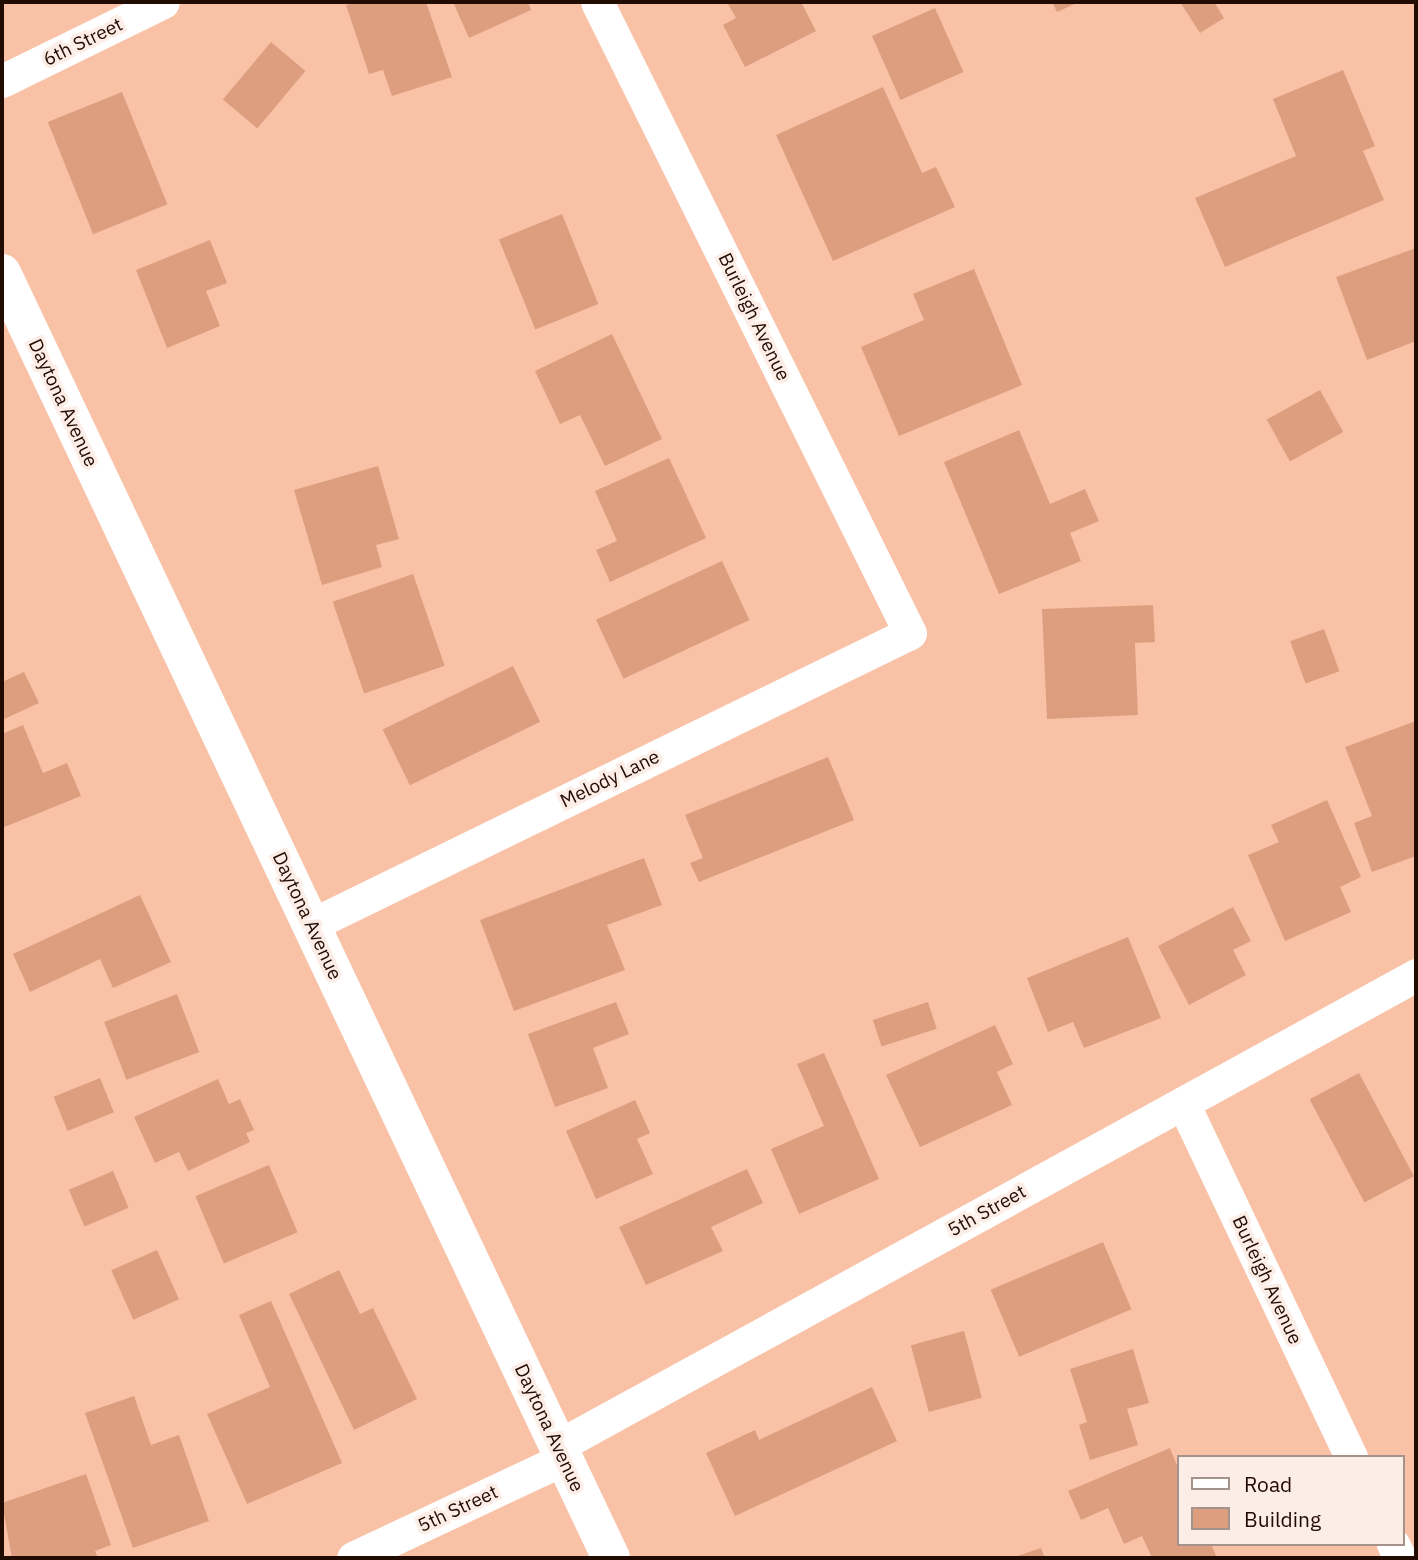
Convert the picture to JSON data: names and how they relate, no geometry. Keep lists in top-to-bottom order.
{
  "streets": {
    "street": [
      "6th Street",
      "Burleigh Avenue",
      "Daytona Avenue",
      "Melody Lane",
      "5th Street"
    ]
  },
  "crossings": [
    ["Burleigh Avenue", "Melody Lane"],
    ["Burleigh Avenue", "5th Street"],
    ["Daytona Avenue", "Melody Lane"],
    ["Daytona Avenue", "5th Street"]
  ],
  "legend": ["Road", "Building"]
}
